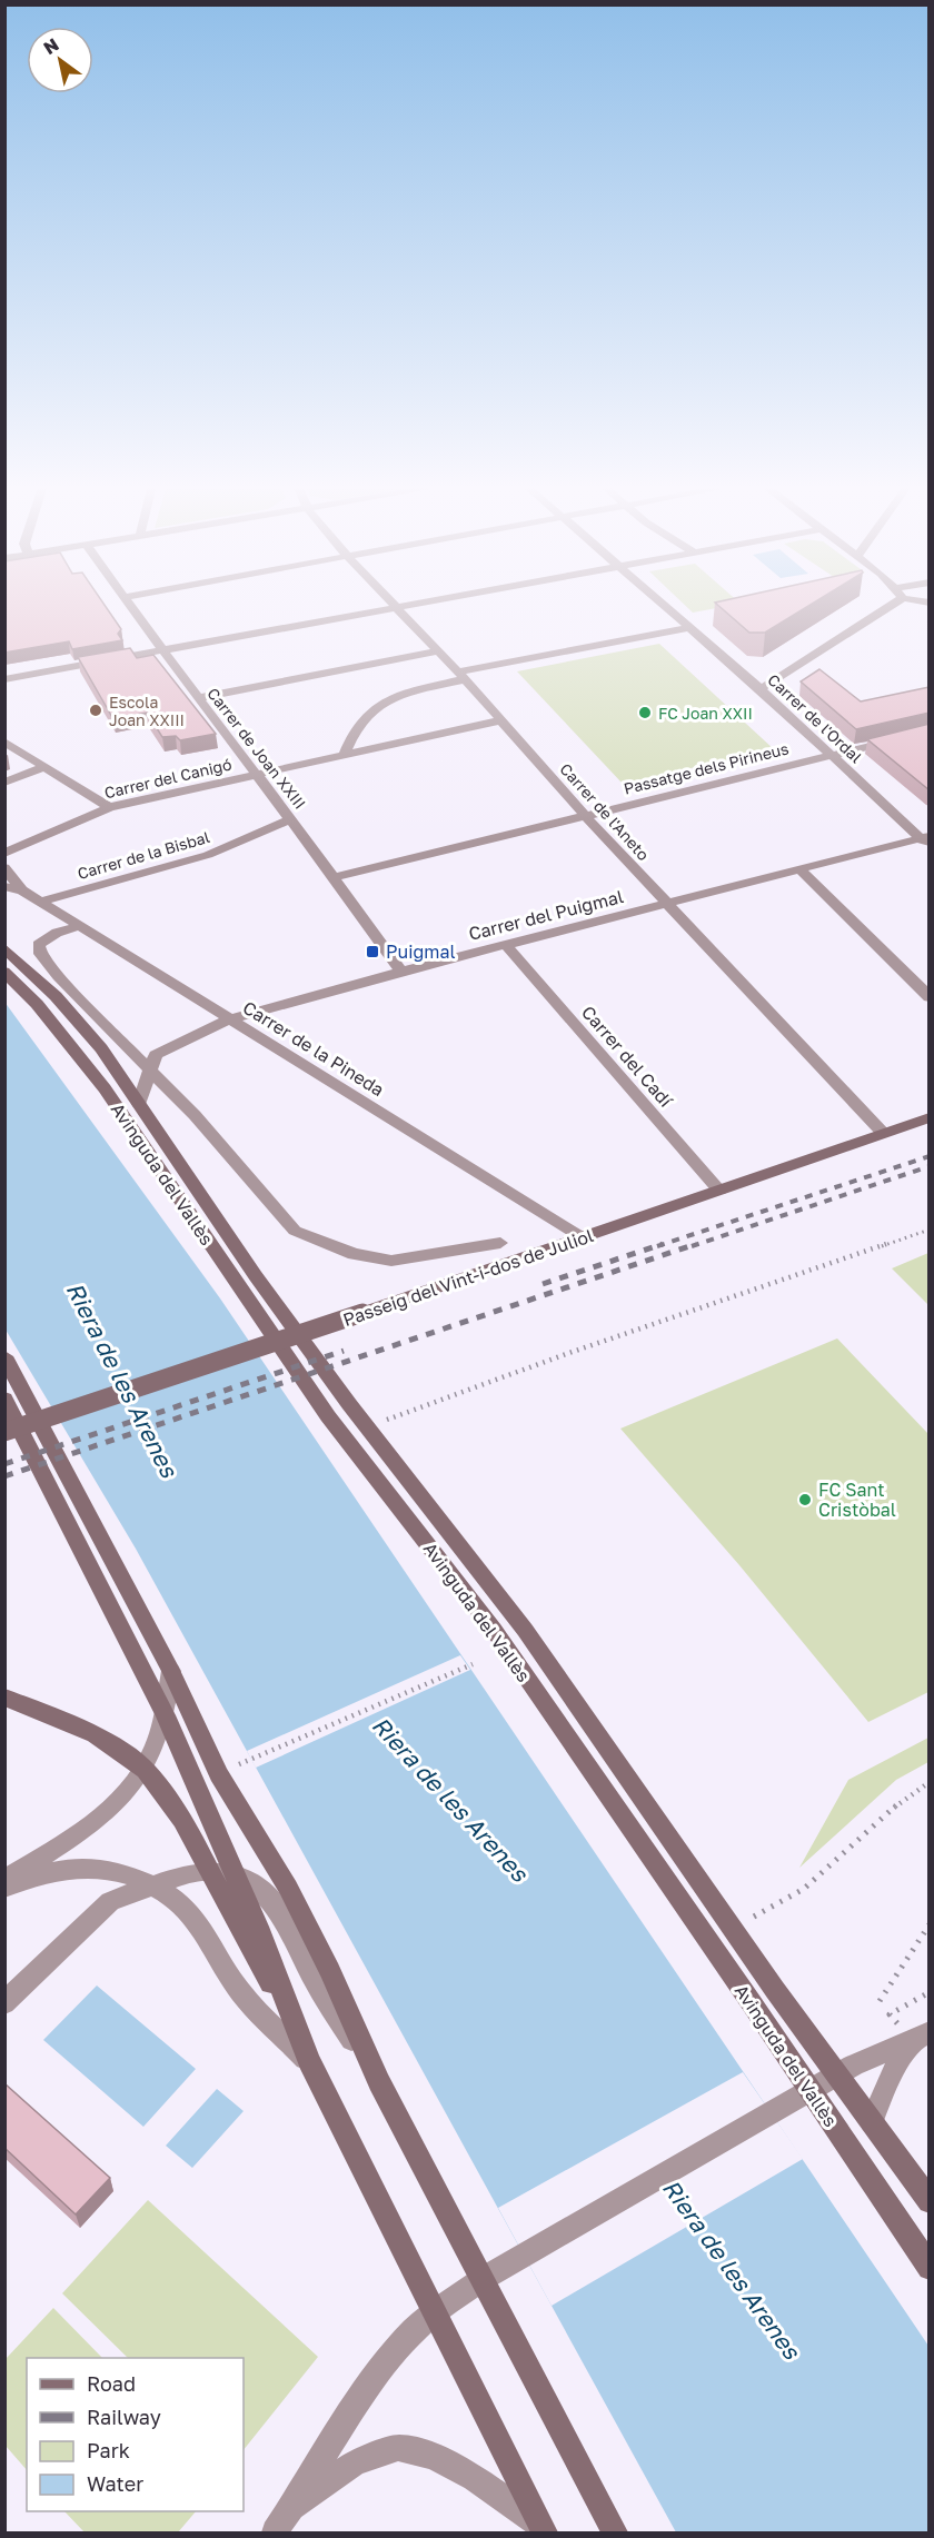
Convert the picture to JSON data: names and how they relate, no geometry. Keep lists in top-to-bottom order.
{
  "streets": {
    "main road": ["Avinguda del Vallès", "Passeig del Vint-i-dos de Juliol"],
    "street": [
      "Carrer de l'Ordal",
      "Carrer de Joan XXIII",
      "Passatge dels Pirineus",
      "Carrer del Canigó",
      "Carrer de l'Aneto",
      "Carrer de la Bisbal",
      "Carrer del Puigmal",
      "Carrer de la Pineda",
      "Carrer del Cadí"
    ]
  },
  "crossings": [
    ["Carrer de l'Ordal", "Passatge dels Pirineus"],
    ["Carrer de l'Ordal", "Carrer del Puigmal"],
    ["Carrer de Joan XXIII", "Passatge dels Pirineus"],
    ["Carrer de Joan XXIII", "Carrer del Canigó"],
    ["Carrer de Joan XXIII", "Carrer de la Bisbal"],
    ["Carrer de Joan XXIII", "Carrer del Puigmal"],
    ["Passatge dels Pirineus", "Carrer de l'Aneto"],
    ["Carrer del Canigó", "Carrer de l'Aneto"],
    ["Carrer de l'Aneto", "Carrer del Puigmal"],
    ["Carrer de l'Aneto", "Passeig del Vint-i-dos de Juliol"],
    ["Carrer de la Bisbal", "Carrer de la Pineda"],
    ["Carrer del Puigmal", "Carrer de la Pineda"],
    ["Carrer del Puigmal", "Carrer del Cadí"],
    ["Carrer del Puigmal", "Avinguda del Vallès"],
    ["Carrer de la Pineda", "Passeig del Vint-i-dos de Juliol"],
    ["Carrer del Cadí", "Passeig del Vint-i-dos de Juliol"]
  ],
  "water": ["Riera de les Arenes"],
  "places": {
    "other": ["Escola Joan XXIII", "FC Joan XXII", "FC Sant Cristòbal"],
    "transit": ["Puigmal"]
  },
  "legend": [
    "Road",
    "Railway",
    "Park",
    "Water"
  ],
  "north": "top left"
}
